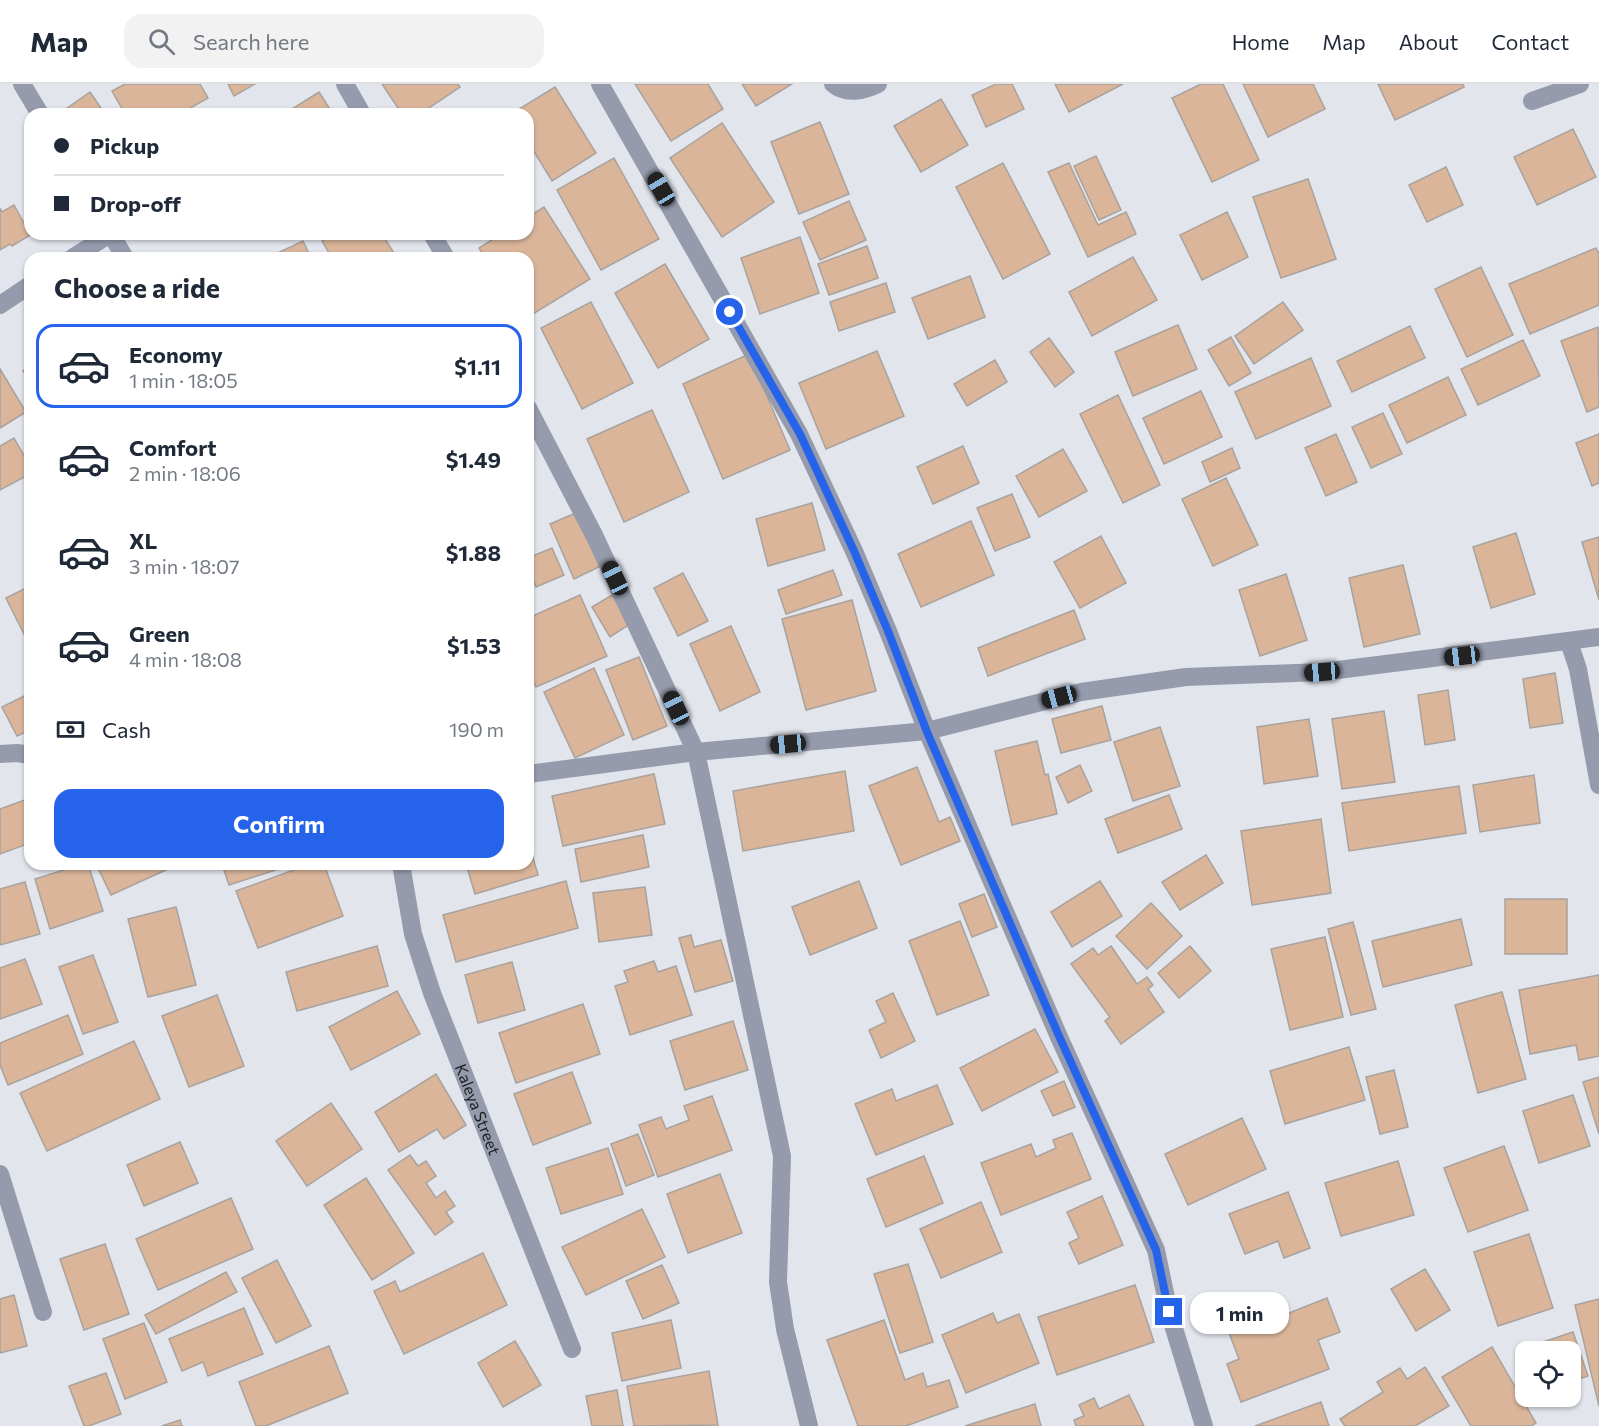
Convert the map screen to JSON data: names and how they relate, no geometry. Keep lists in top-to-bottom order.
{
  "streets": {
    "street": ["Kaleya Street"]
  },
  "page": {
    "header": "Map",
    "search": "Search here",
    "nav": [
      "Home",
      "Map",
      "About",
      "Contact"
    ],
    "banner": ["Pickup", "Drop-off"],
    "heading": "Choose a ride",
    "list": [
      {
        "name": "Economy",
        "note": "1 min · 18:05",
        "value": "$1.11"
      },
      {
        "name": "Comfort",
        "note": "2 min · 18:06",
        "value": "$1.49"
      },
      {
        "name": "XL",
        "note": "3 min · 18:07",
        "value": "$1.88"
      },
      {
        "name": "Green",
        "note": "4 min · 18:08",
        "value": "$1.53"
      }
    ],
    "pay": ["Cash", "190 m"],
    "buttons": "Confirm",
    "bubble": "1 min"
  }
}
